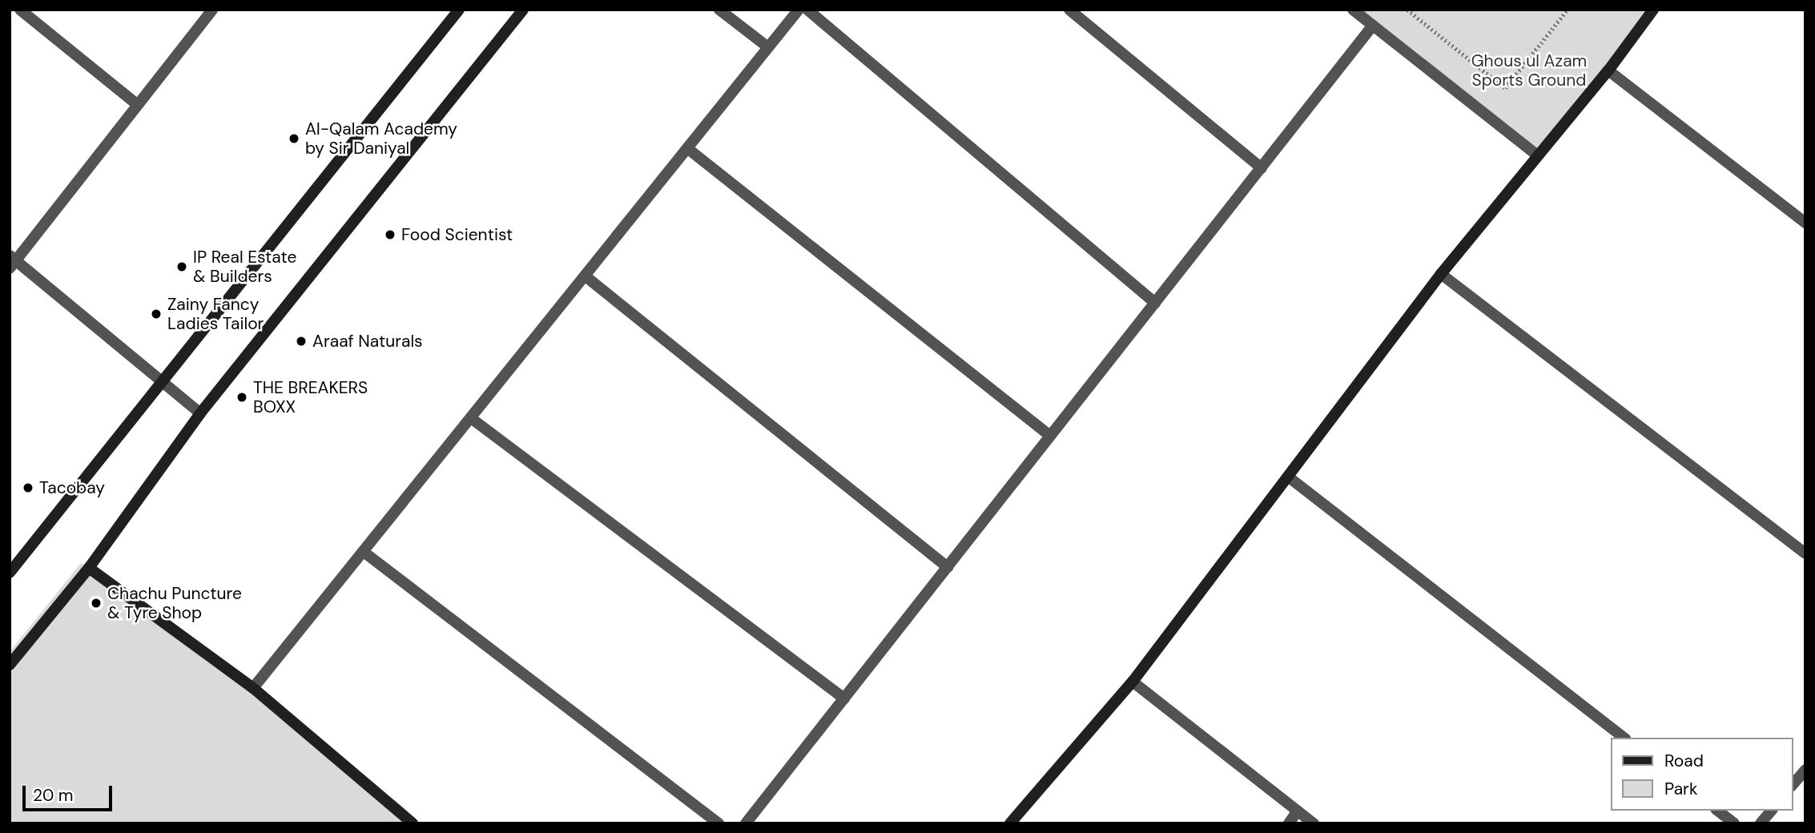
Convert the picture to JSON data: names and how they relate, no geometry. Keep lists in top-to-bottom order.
{
  "parks": ["Ghous ul Azam Sports Ground"],
  "places": [
    "Al-Qalam Academy by Sir Daniyal",
    "Food Scientist",
    "IP Real Estate & Builders",
    "Zainy Fancy Ladies Tailor",
    "Araaf Naturals",
    "THE BREAKERS BOXX",
    "Tacobay",
    "Chachu Puncture & Tyre Shop"
  ],
  "legend": ["Road", "Park"],
  "scale_bar": "20 m"
}
